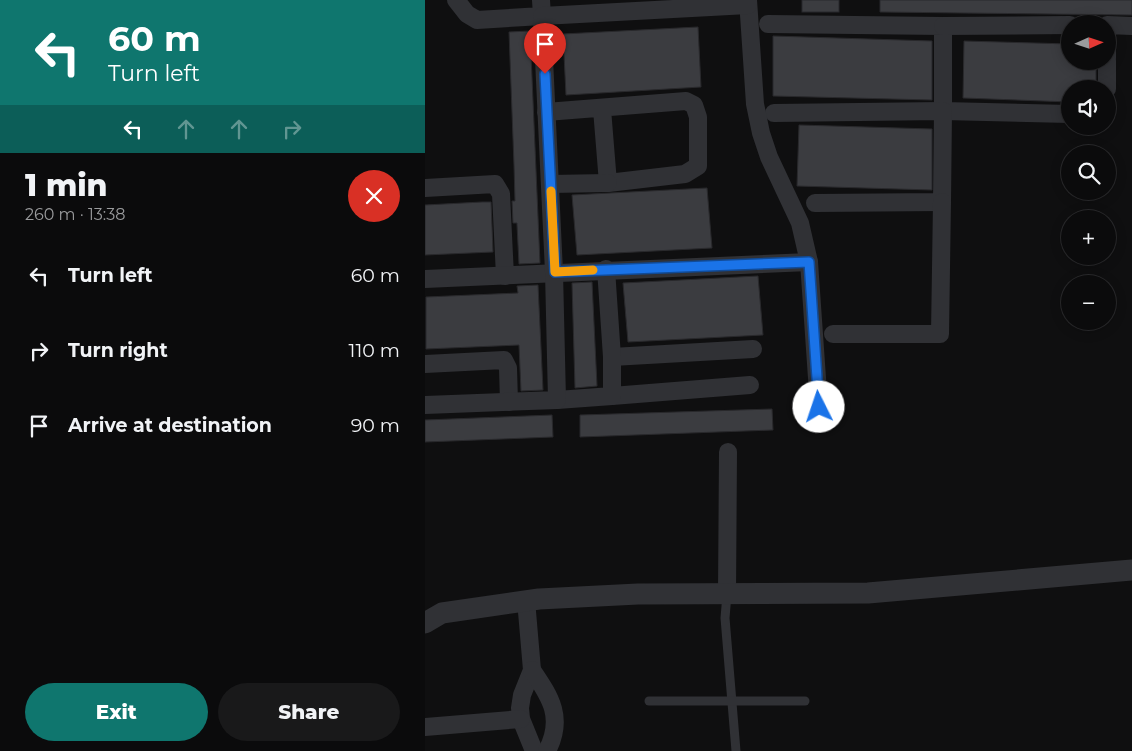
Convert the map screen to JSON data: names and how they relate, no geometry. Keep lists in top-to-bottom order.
{
  "north": "right",
  "page": {
    "turn": ["60 m", "Turn left"],
    "map_buttons": ["+", "−"],
    "heading": ["1 min", "260 m · 13:38"],
    "list": [
      {
        "name": "Turn left",
        "value": "60 m"
      },
      {
        "name": "Turn right",
        "value": "110 m"
      },
      {
        "name": "Arrive at destination",
        "value": "90 m"
      }
    ],
    "buttons": ["Exit", "Share"]
  }
}
